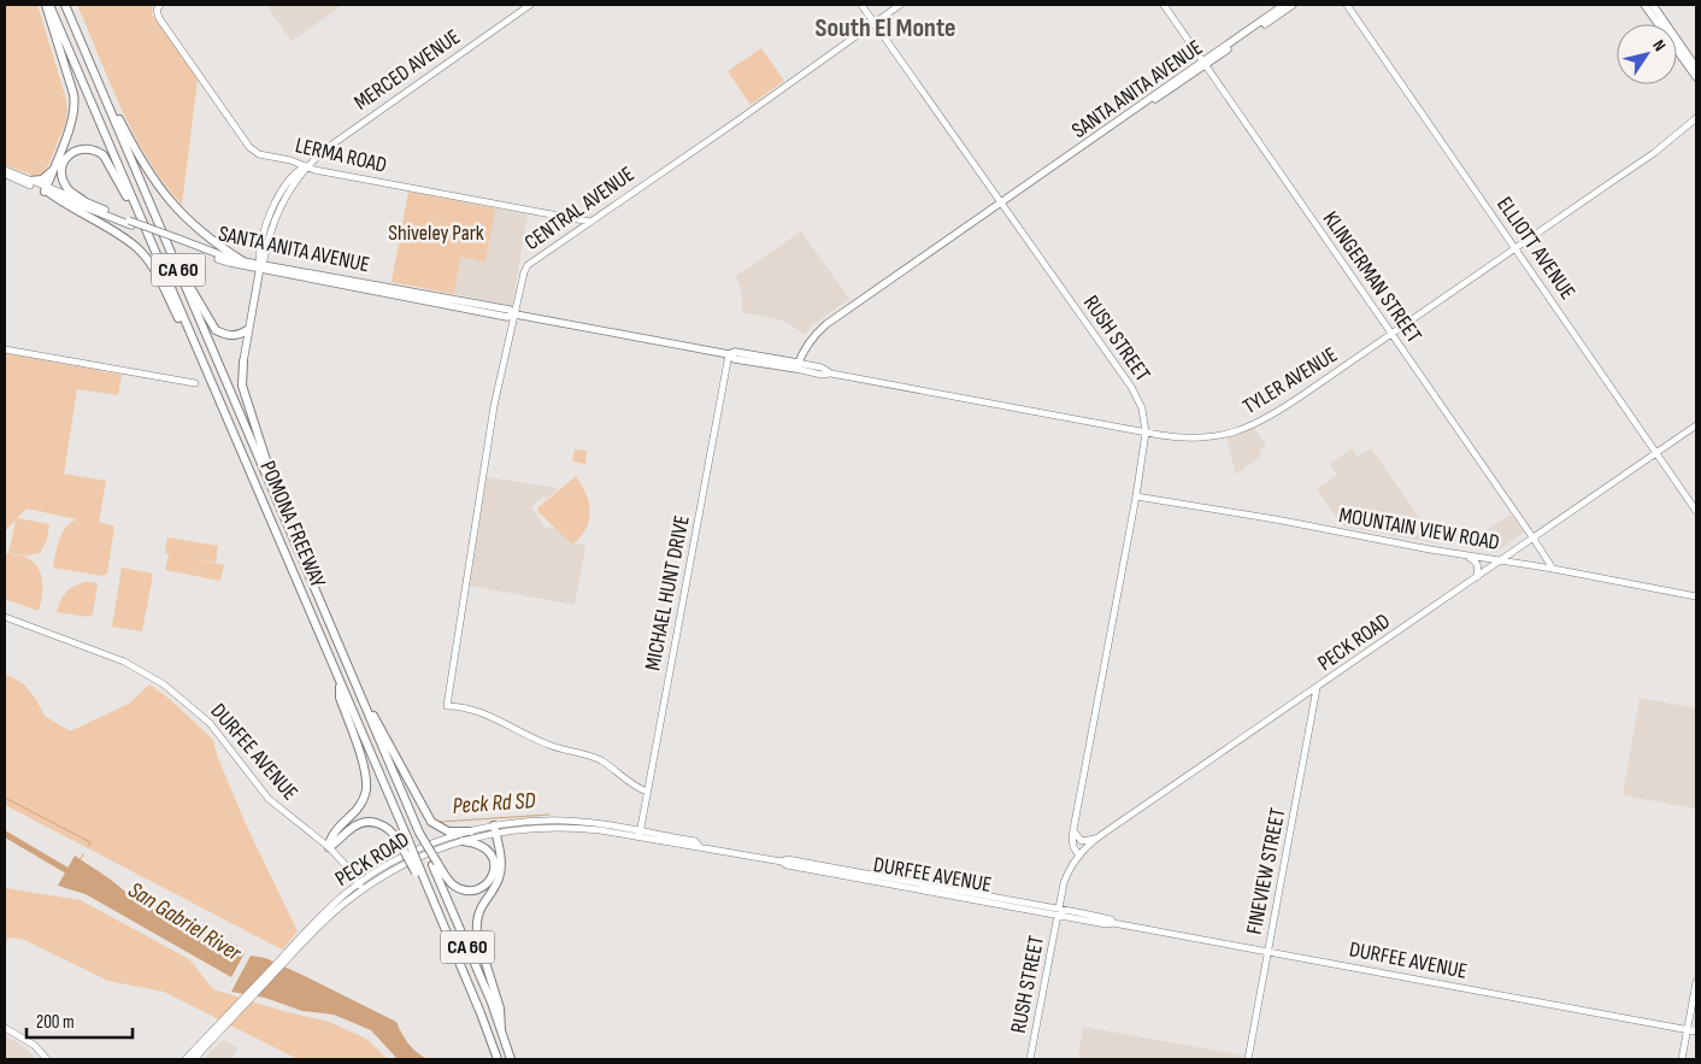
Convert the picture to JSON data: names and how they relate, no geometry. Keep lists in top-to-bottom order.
{
  "streets": {
    "highway": ["CA 60", "POMONA FREEWAY"],
    "main road": ["SANTA ANITA AVENUE"],
    "street": [
      "MERCED AVENUE",
      "LERMA ROAD",
      "CENTRAL AVENUE",
      "ELLIOTT AVENUE",
      "KLINGERMAN STREET",
      "RUSH STREET",
      "TYLER AVENUE",
      "MOUNTAIN VIEW ROAD",
      "MICHAEL HUNT DRIVE",
      "PECK ROAD",
      "DURFEE AVENUE",
      "FINEVIEW STREET"
    ]
  },
  "crossings": [
    ["MERCED AVENUE", "SANTA ANITA AVENUE"],
    ["MERCED AVENUE", "LERMA ROAD"],
    ["SANTA ANITA AVENUE", "CENTRAL AVENUE"],
    ["SANTA ANITA AVENUE", "KLINGERMAN STREET"],
    ["SANTA ANITA AVENUE", "RUSH STREET"],
    ["SANTA ANITA AVENUE", "TYLER AVENUE"],
    ["SANTA ANITA AVENUE", "MICHAEL HUNT DRIVE"],
    ["LERMA ROAD", "CENTRAL AVENUE"],
    ["CENTRAL AVENUE", "RUSH STREET"],
    ["CENTRAL AVENUE", "MICHAEL HUNT DRIVE"],
    ["ELLIOTT AVENUE", "TYLER AVENUE"],
    ["ELLIOTT AVENUE", "PECK ROAD"],
    ["KLINGERMAN STREET", "TYLER AVENUE"],
    ["KLINGERMAN STREET", "MOUNTAIN VIEW ROAD"],
    ["KLINGERMAN STREET", "PECK ROAD"],
    ["RUSH STREET", "TYLER AVENUE"],
    ["RUSH STREET", "MOUNTAIN VIEW ROAD"],
    ["RUSH STREET", "PECK ROAD"],
    ["RUSH STREET", "DURFEE AVENUE"],
    ["MOUNTAIN VIEW ROAD", "PECK ROAD"],
    ["MICHAEL HUNT DRIVE", "PECK ROAD"],
    ["MICHAEL HUNT DRIVE", "DURFEE AVENUE"],
    ["PECK ROAD", "DURFEE AVENUE"],
    ["PECK ROAD", "FINEVIEW STREET"],
    ["DURFEE AVENUE", "FINEVIEW STREET"]
  ],
  "districts": ["South El Monte"],
  "water": ["Peck Rd SD", "San Gabriel River"],
  "parks": ["Shiveley Park"],
  "scale_bar": "200 m",
  "north": "top right"
}
